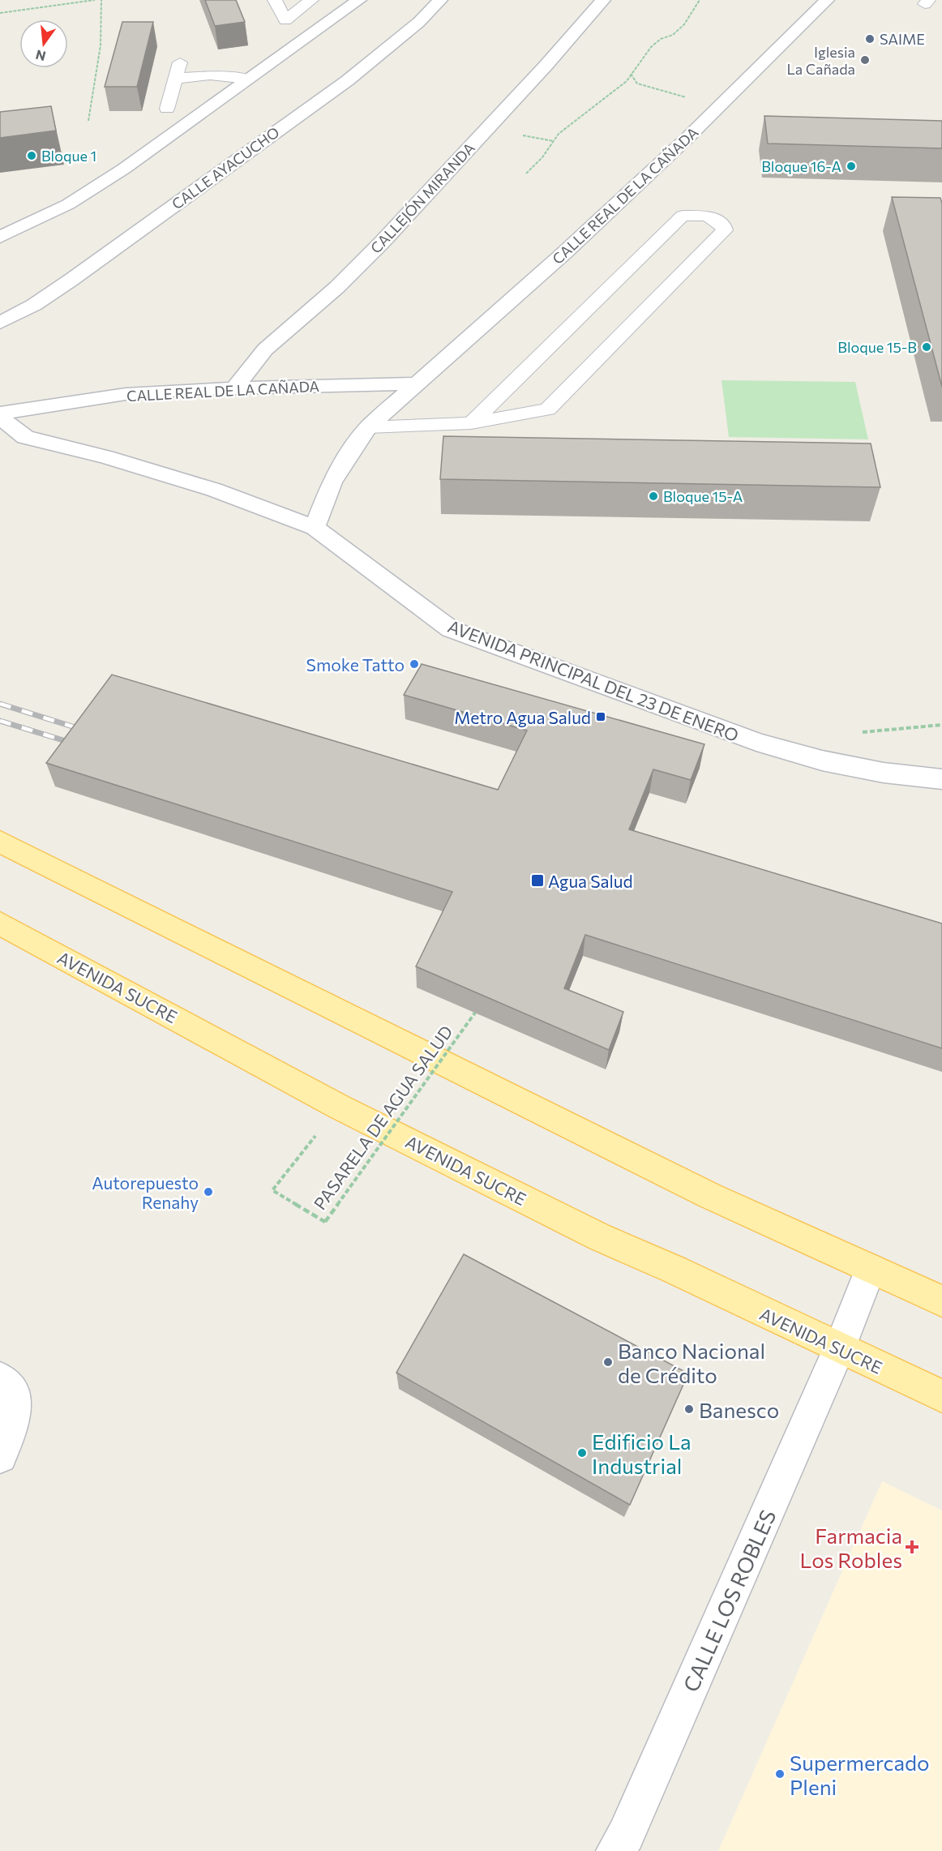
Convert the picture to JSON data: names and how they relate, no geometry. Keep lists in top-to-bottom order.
{
  "streets": {
    "main road": ["AVENIDA SUCRE"],
    "street": [
      "CALLE AYACUCHO",
      "CALLE REAL DE LA CAÑADA",
      "CALLEJÓN MIRANDA",
      "AVENIDA PRINCIPAL DEL 23 DE ENERO",
      "CALLE LOS ROBLES"
    ],
    "path": ["PASARELA DE AGUA SALUD"]
  },
  "crossings": [
    ["CALLE REAL DE LA CAÑADA", "CALLEJÓN MIRANDA"],
    ["CALLE REAL DE LA CAÑADA", "AVENIDA PRINCIPAL DEL 23 DE ENERO"],
    ["AVENIDA SUCRE", "PASARELA DE AGUA SALUD"],
    ["AVENIDA SUCRE", "CALLE LOS ROBLES"]
  ],
  "places": {
    "other": [
      "SAIME",
      "Iglesia La Cañada",
      "Bloque 1",
      "Bloque 16-A",
      "Bloque 15-B",
      "Bloque 15-A",
      "Smoke Tatto",
      "Autorepuesto Renahy",
      "Banco Nacional de Crédito",
      "Banesco",
      "Edificio La Industrial",
      "Supermercado Pleni"
    ],
    "transit": ["Metro Agua Salud", "Agua Salud"],
    "health": ["Farmacia Los Robles"]
  },
  "north": "bottom"
}
